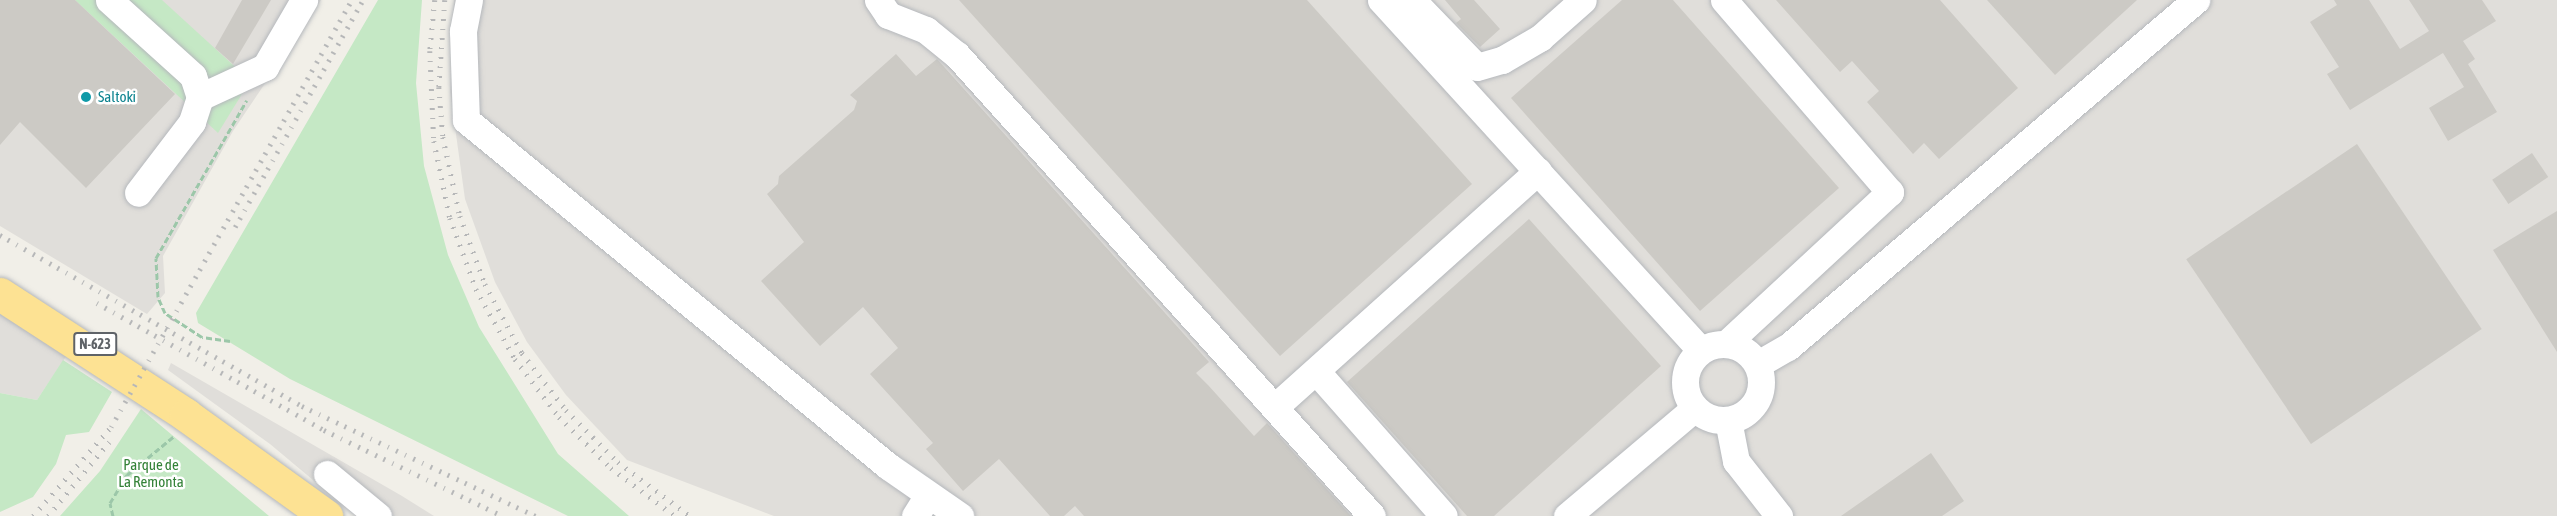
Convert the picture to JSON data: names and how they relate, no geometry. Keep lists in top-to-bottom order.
{
  "streets": {
    "highway": ["N-623"]
  },
  "parks": ["Parque de La Remonta"],
  "places": ["Saltoki"]
}
